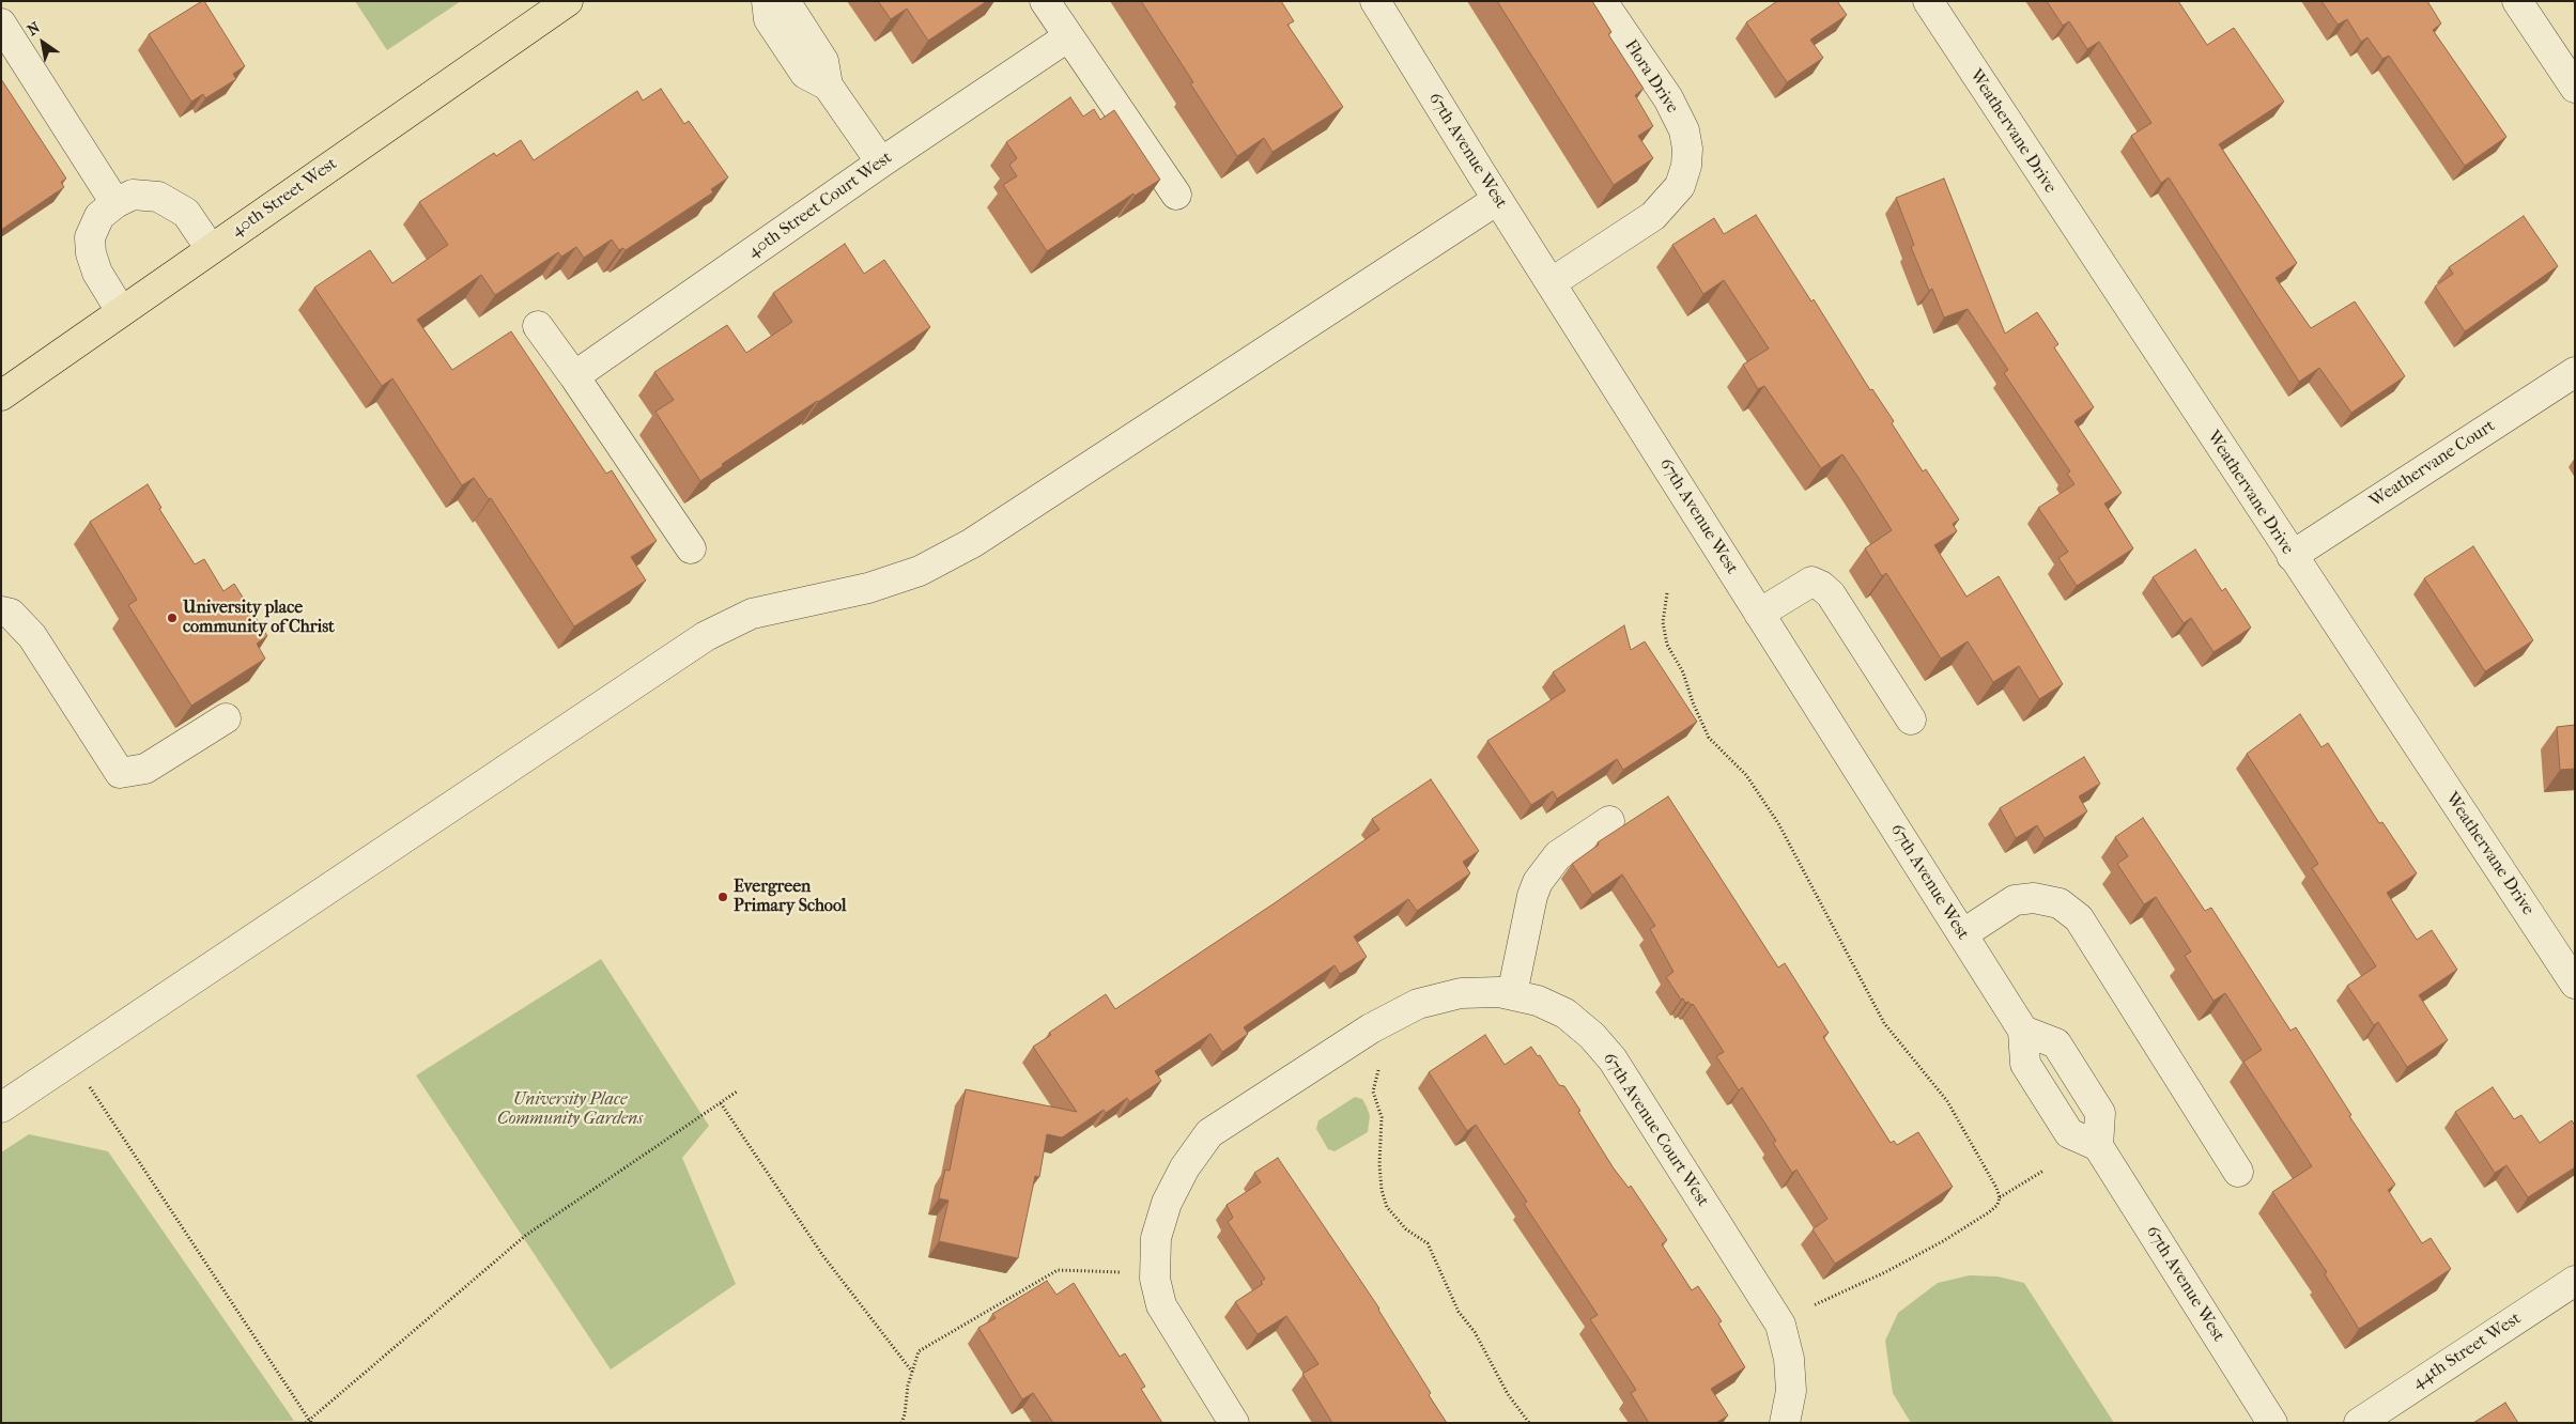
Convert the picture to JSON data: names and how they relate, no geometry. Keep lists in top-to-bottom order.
{
  "streets": {
    "main road": ["40th Street West"],
    "street": [
      "Flora Drive",
      "Weathervane Drive",
      "67th Avenue West",
      "40th Street Court West",
      "Weathervane Court",
      "67th Avenue Court West",
      "44th Street West"
    ]
  },
  "crossings": [
    ["Flora Drive", "67th Avenue West"],
    ["Weathervane Drive", "Weathervane Court"]
  ],
  "parks": ["University Place Community Gardens"],
  "places": ["University place community of Christ", "Evergreen Primary School"],
  "north": "top left"
}
